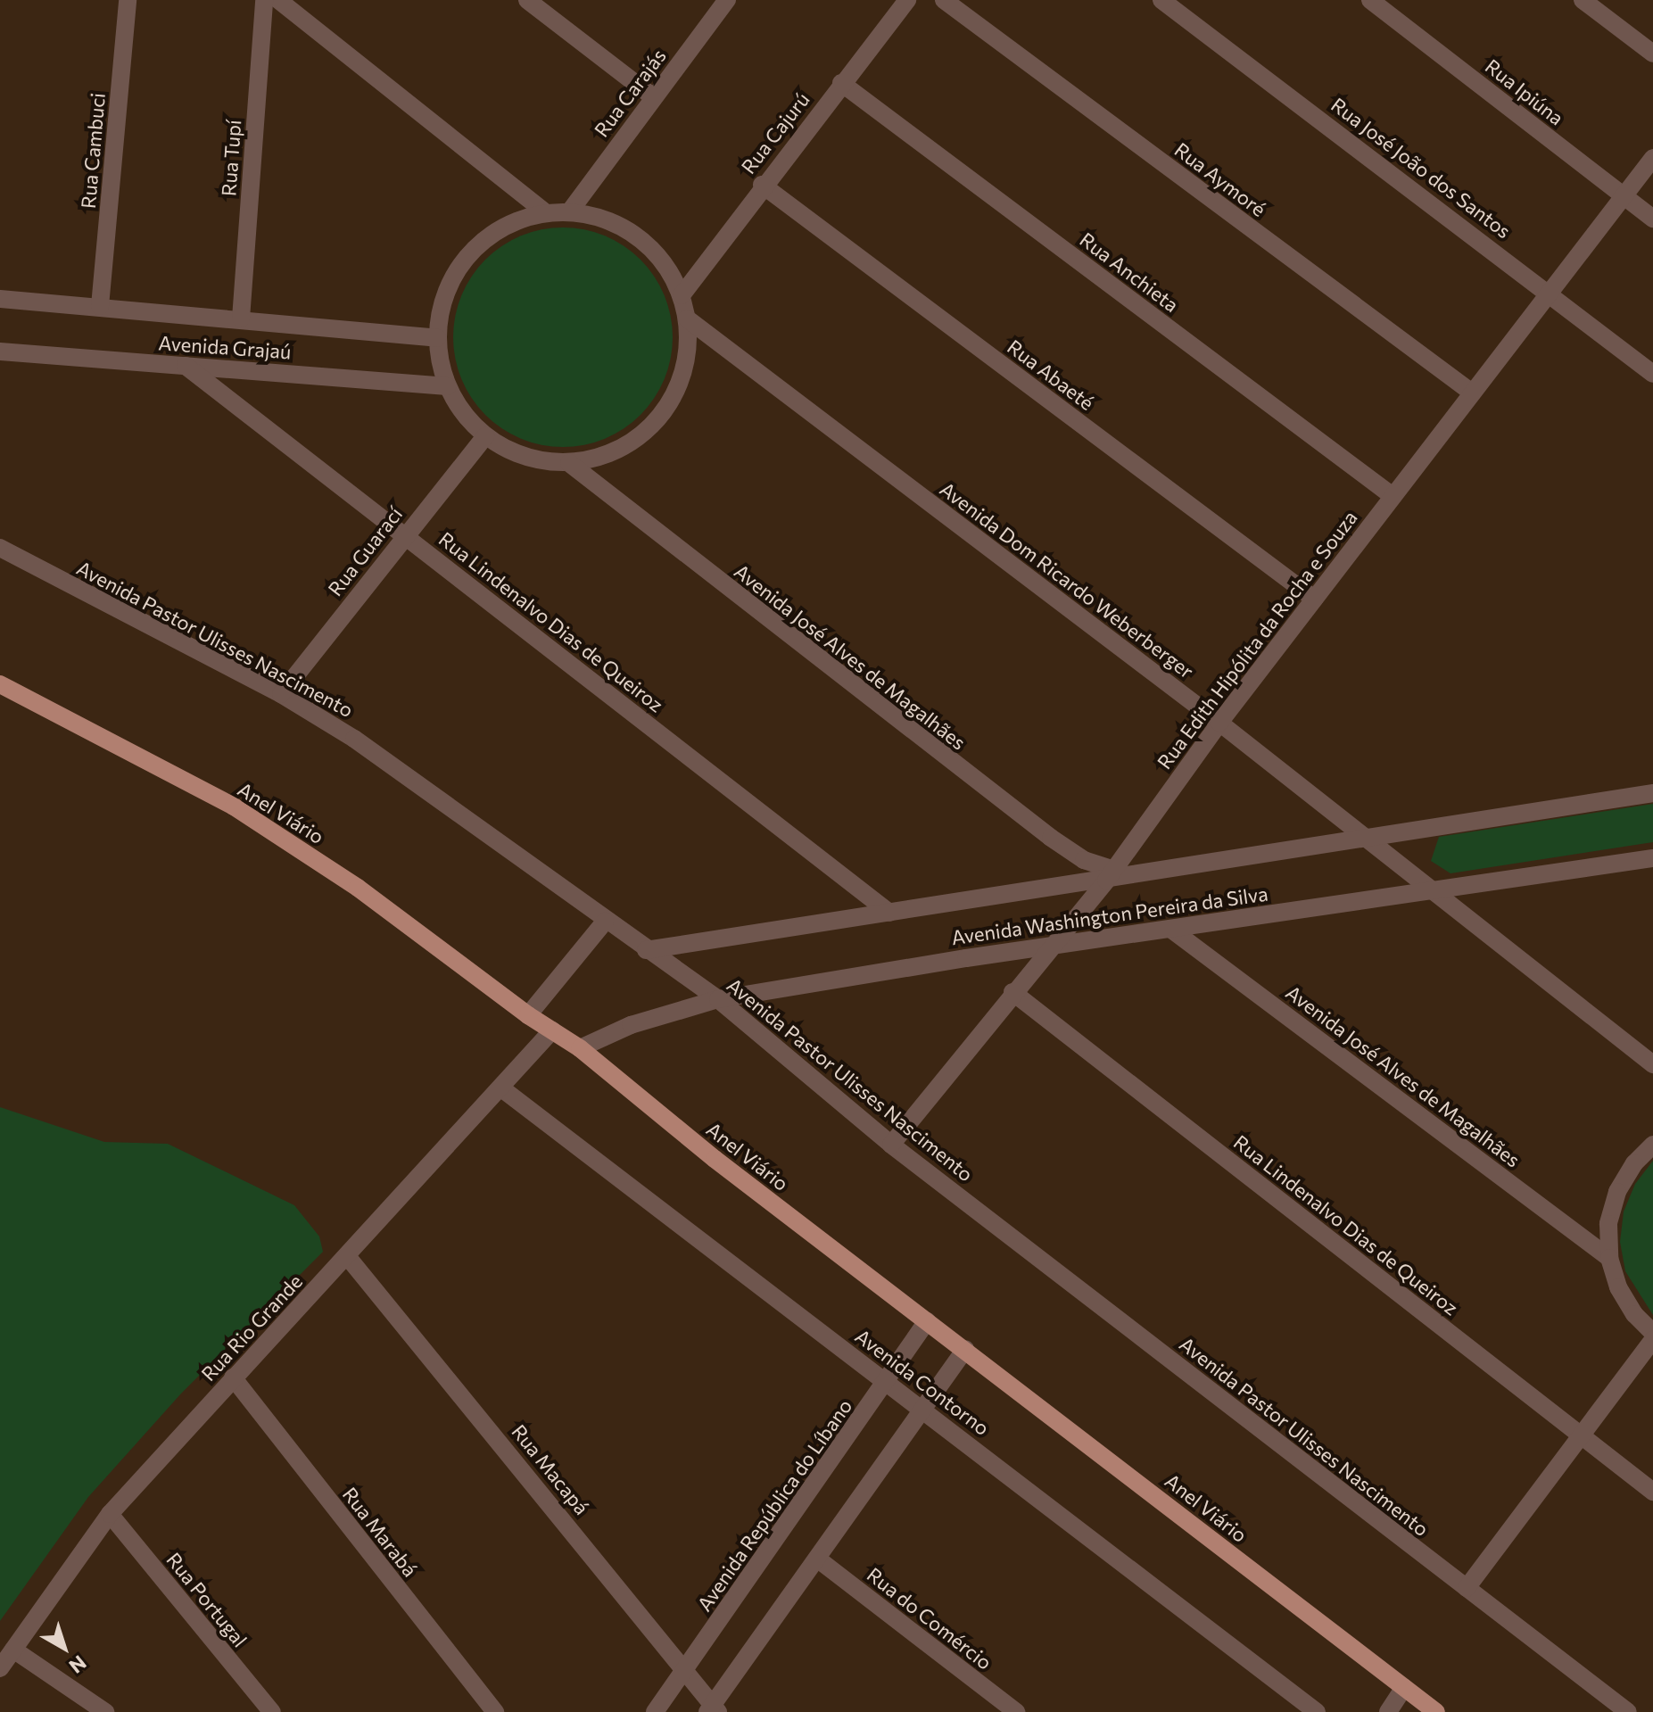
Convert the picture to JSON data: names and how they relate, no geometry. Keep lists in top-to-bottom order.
{
  "streets": {
    "main road": ["Anel Viário"],
    "street": [
      "Rua Ipiúna",
      "Rua Carajás",
      "Rua Cajurú",
      "Rua Cambuci",
      "Rua Tupí",
      "Rua José João dos Santos",
      "Rua Aymoré",
      "Rua Anchieta",
      "Avenida Grajaú",
      "Rua Abaeté",
      "Rua Guarací",
      "Avenida Dom Ricardo Weberberger",
      "Rua Lindenalvo Dias de Queiroz",
      "Avenida Pastor Ulisses Nascimento",
      "Rua Edith Hipólita da Rocha e Souza",
      "Avenida José Alves de Magalhães",
      "Avenida Washington Pereira da Silva",
      "Rua Rio Grande",
      "Avenida Contorno",
      "Rua Macapá",
      "Avenida República do Líbano",
      "Rua Marabá",
      "Rua Portugal",
      "Rua do Comércio"
    ]
  },
  "crossings": [
    ["Rua Ipiúna", "Rua Edith Hipólita da Rocha e Souza"],
    ["Rua Carajás", "Rua Cajurú"],
    ["Rua Carajás", "Avenida Grajaú"],
    ["Rua Carajás", "Rua Guarací"],
    ["Rua Carajás", "Avenida Dom Ricardo Weberberger"],
    ["Rua Carajás", "Avenida José Alves de Magalhães"],
    ["Rua Cajurú", "Rua Anchieta"],
    ["Rua Cajurú", "Avenida Grajaú"],
    ["Rua Cajurú", "Rua Abaeté"],
    ["Rua Cajurú", "Rua Guarací"],
    ["Rua Cajurú", "Avenida Dom Ricardo Weberberger"],
    ["Rua Cajurú", "Avenida José Alves de Magalhães"],
    ["Rua Cambuci", "Avenida Grajaú"],
    ["Rua Tupí", "Avenida Grajaú"],
    ["Rua José João dos Santos", "Rua Edith Hipólita da Rocha e Souza"],
    ["Rua Aymoré", "Rua Edith Hipólita da Rocha e Souza"],
    ["Rua Anchieta", "Rua Edith Hipólita da Rocha e Souza"],
    ["Avenida Grajaú", "Rua Guarací"],
    ["Avenida Grajaú", "Avenida Dom Ricardo Weberberger"],
    ["Avenida Grajaú", "Rua Lindenalvo Dias de Queiroz"],
    ["Avenida Grajaú", "Avenida José Alves de Magalhães"],
    ["Rua Abaeté", "Rua Edith Hipólita da Rocha e Souza"],
    ["Rua Guarací", "Avenida Dom Ricardo Weberberger"],
    ["Rua Guarací", "Rua Lindenalvo Dias de Queiroz"],
    ["Rua Guarací", "Avenida Pastor Ulisses Nascimento"],
    ["Rua Guarací", "Avenida José Alves de Magalhães"],
    ["Avenida Dom Ricardo Weberberger", "Rua Edith Hipólita da Rocha e Souza"],
    ["Avenida Dom Ricardo Weberberger", "Avenida José Alves de Magalhães"],
    ["Avenida Dom Ricardo Weberberger", "Avenida Washington Pereira da Silva"],
    ["Rua Lindenalvo Dias de Queiroz", "Rua Edith Hipólita da Rocha e Souza"],
    ["Rua Lindenalvo Dias de Queiroz", "Avenida Washington Pereira da Silva"],
    ["Avenida Pastor Ulisses Nascimento", "Rua Edith Hipólita da Rocha e Souza"],
    ["Avenida Pastor Ulisses Nascimento", "Avenida Washington Pereira da Silva"],
    ["Rua Edith Hipólita da Rocha e Souza", "Avenida José Alves de Magalhães"],
    ["Rua Edith Hipólita da Rocha e Souza", "Avenida Washington Pereira da Silva"],
    ["Avenida José Alves de Magalhães", "Avenida Washington Pereira da Silva"],
    ["Anel Viário", "Avenida Washington Pereira da Silva"],
    ["Anel Viário", "Rua Rio Grande"],
    ["Anel Viário", "Avenida República do Líbano"],
    ["Rua Rio Grande", "Avenida Contorno"],
    ["Rua Rio Grande", "Rua Macapá"],
    ["Rua Rio Grande", "Rua Marabá"],
    ["Rua Rio Grande", "Rua Portugal"],
    ["Avenida Contorno", "Avenida República do Líbano"],
    ["Rua Macapá", "Avenida República do Líbano"]
  ],
  "north": "bottom right"
}
